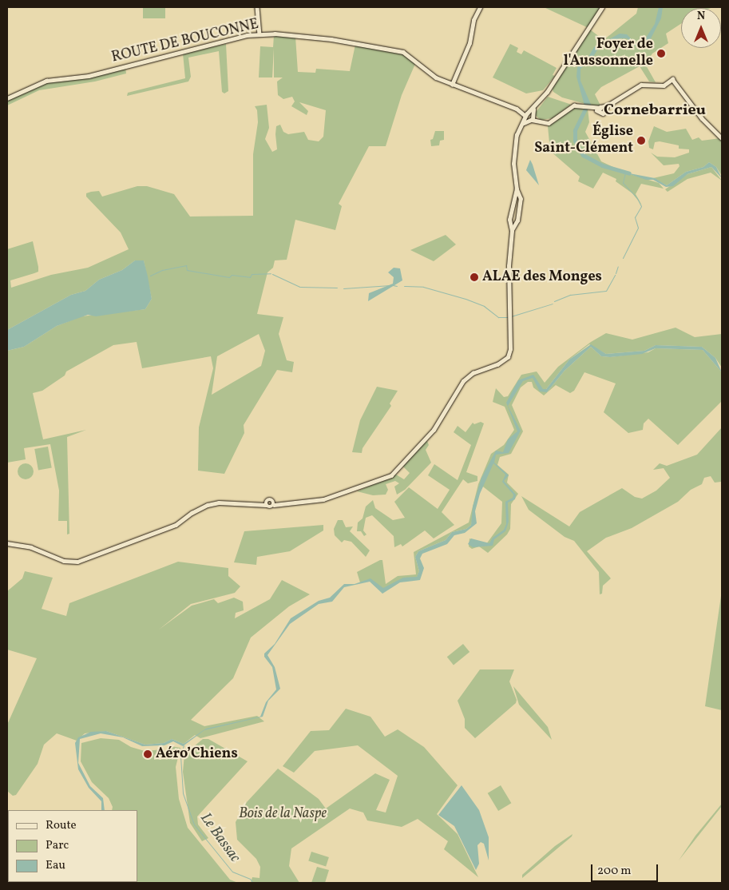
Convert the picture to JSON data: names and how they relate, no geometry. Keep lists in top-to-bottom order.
{
  "streets": {
    "main road": ["ROUTE DE BOUCONNE"]
  },
  "districts": ["Cornebarrieu"],
  "water": ["Le Bassac"],
  "parks": ["Bois de la Naspe"],
  "places": [
    "Foyer de l'Aussonnelle",
    "Église Saint-Clément",
    "ALAE des Monges",
    "Aéro’Chiens"
  ],
  "legend": ["Route", "Parc", "Eau"],
  "scale_bar": "200 m",
  "north": "top"
}
